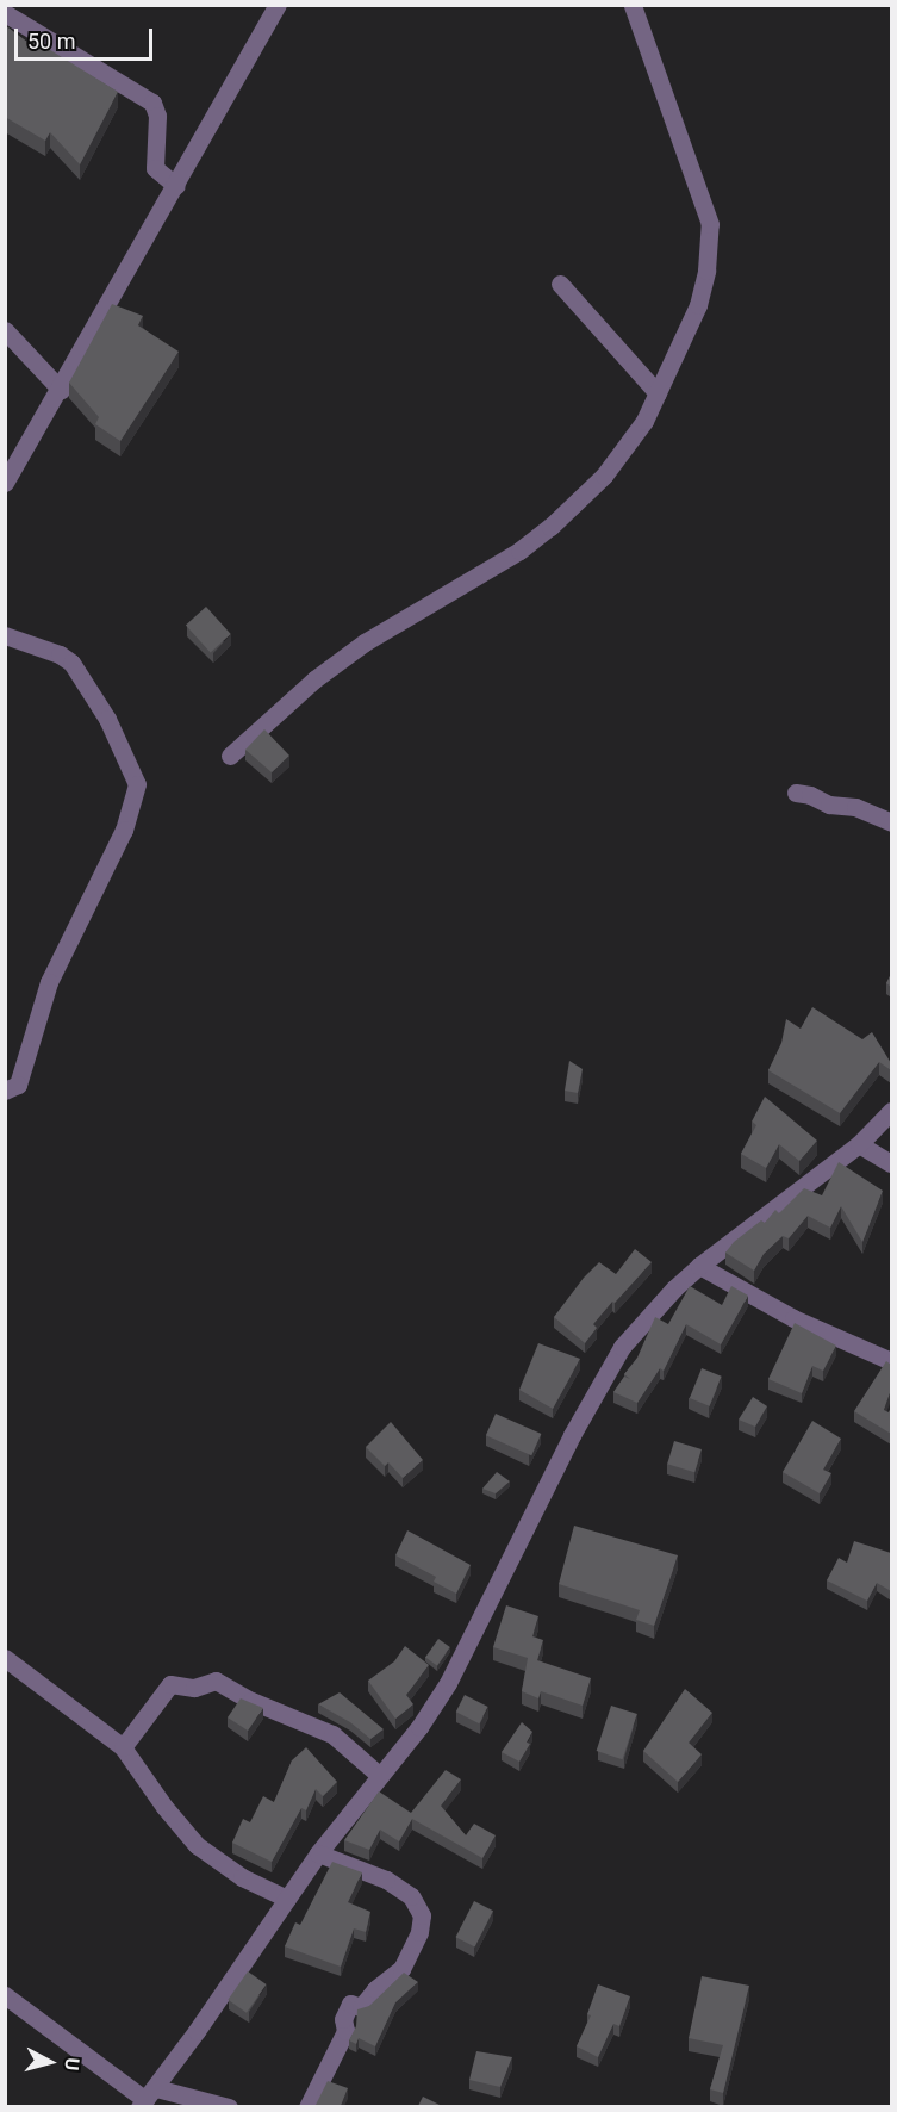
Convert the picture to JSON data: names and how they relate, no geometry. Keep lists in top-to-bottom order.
{
  "scale_bar": "50 m",
  "north": "right"
}
